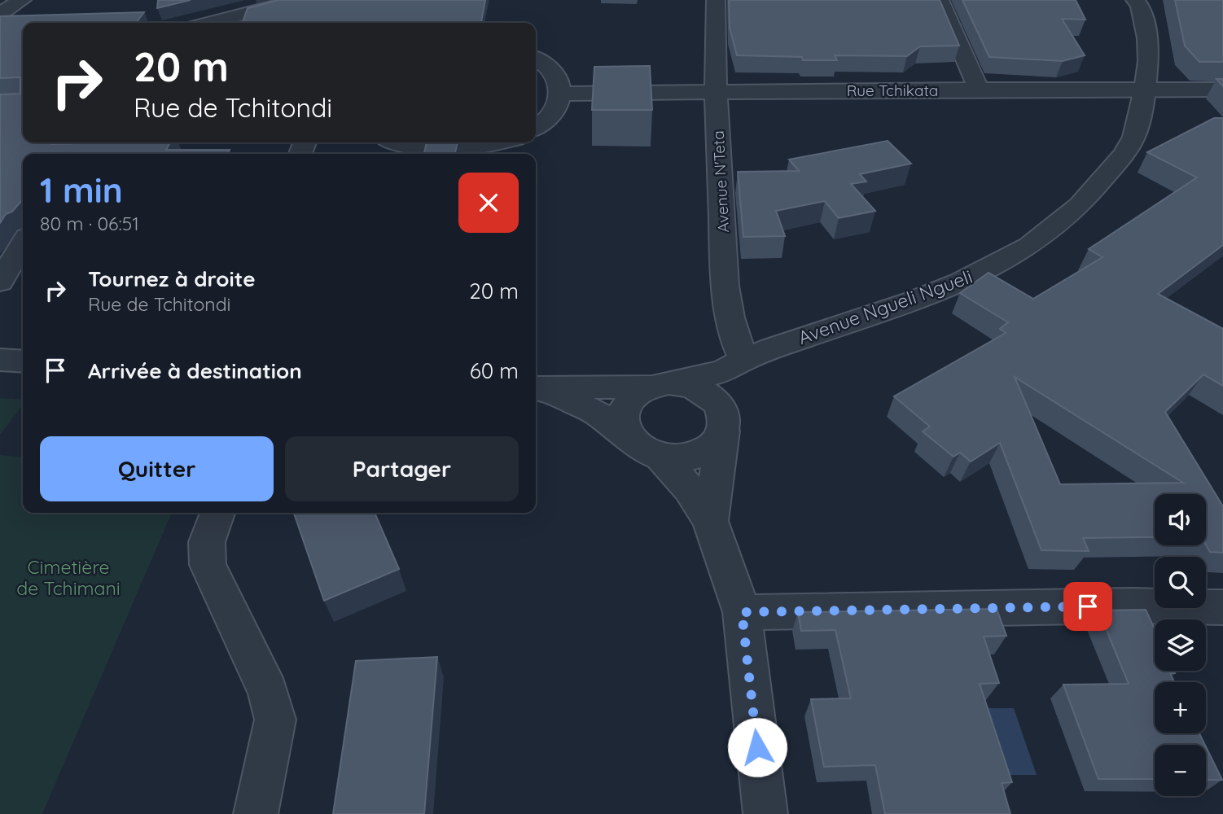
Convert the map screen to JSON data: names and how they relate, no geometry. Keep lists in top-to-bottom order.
{
  "streets": {
    "street": ["Rue Tchikata", "Avenue N'Teta", "Avenue Ngueli Ngueli"]
  },
  "crossings": [
    ["Rue Tchikata", "Avenue N'Teta"],
    ["Rue Tchikata", "Avenue Ngueli Ngueli"],
    ["Avenue N'Teta", "Avenue Ngueli Ngueli"]
  ],
  "parks": ["Cimetière de Tchimani"],
  "page": {
    "turn": ["20 m", "Rue de Tchitondi"],
    "heading": ["1 min", "80 m · 06:51"],
    "list": [
      {
        "name": "Tournez à droite",
        "note": "Rue de Tchitondi",
        "value": "20 m"
      },
      {
        "name": "Arrivée à destination",
        "value": "60 m"
      }
    ],
    "buttons": ["Quitter", "Partager"],
    "map_buttons": ["+", "−"]
  }
}
